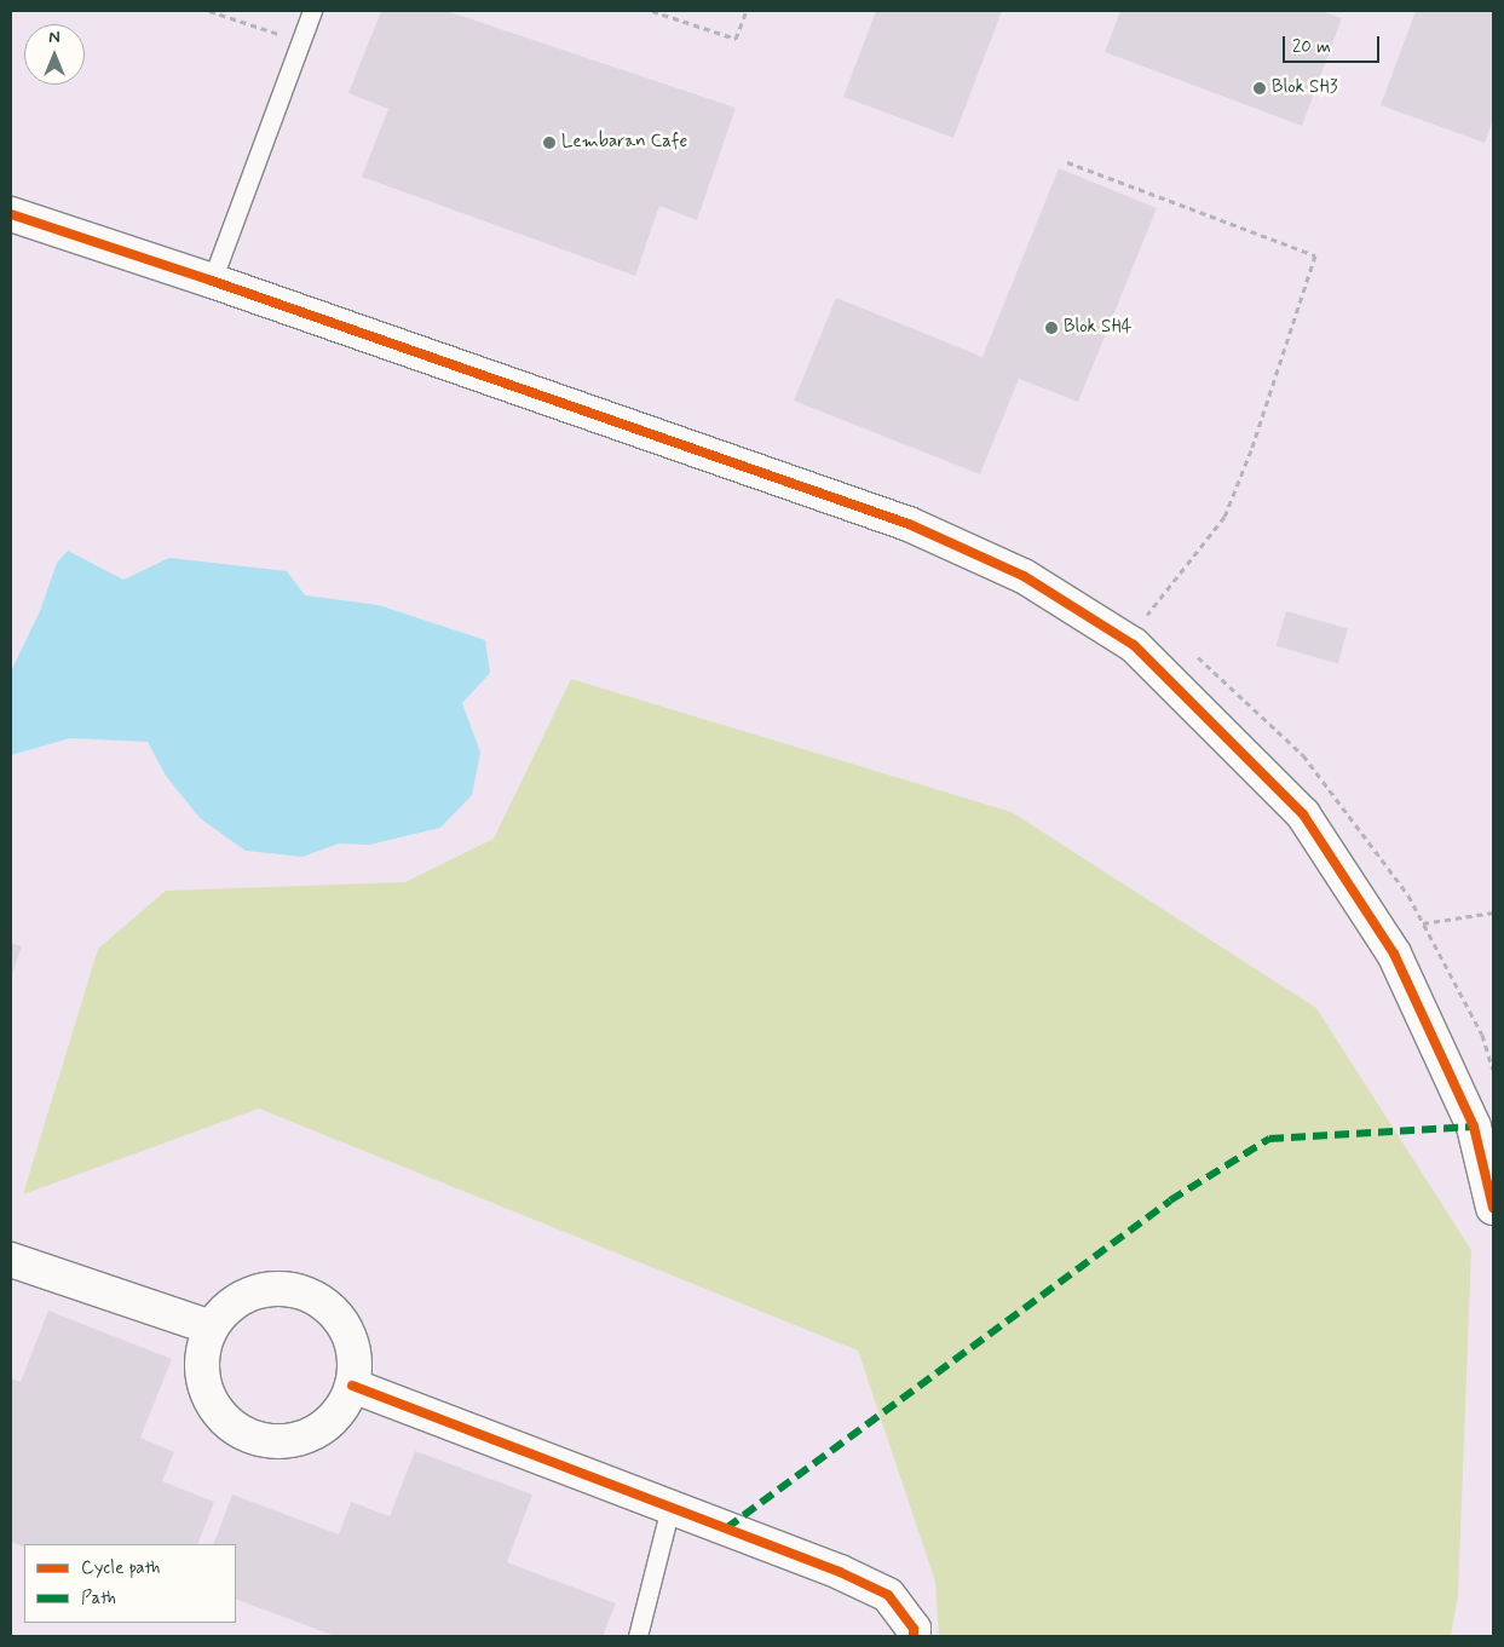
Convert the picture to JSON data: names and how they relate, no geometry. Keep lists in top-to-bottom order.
{
  "places": ["Blok SH3", "Lembaran Cafe", "Blok SH4"],
  "legend": ["Cycle path", "Path"],
  "scale_bar": "20 m",
  "north": "top"
}
